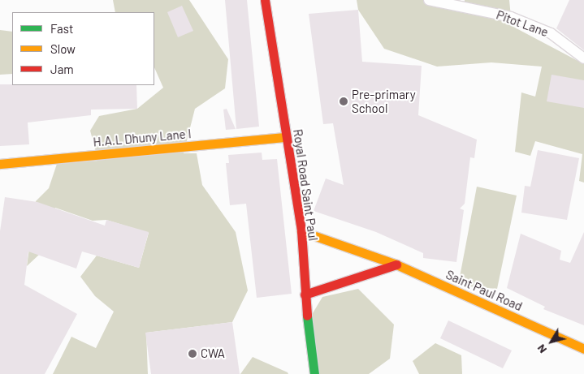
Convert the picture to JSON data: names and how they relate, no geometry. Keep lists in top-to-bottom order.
{
  "streets": {
    "main road": ["H.A.L Dhuny Lane I", "Royal Road Saint Paul", "Saint Paul Road"],
    "lane": ["Pitot Lane"]
  },
  "crossings": [
    ["H.A.L Dhuny Lane I", "Royal Road Saint Paul"],
    ["Royal Road Saint Paul", "Saint Paul Road"]
  ],
  "places": ["Pre-primary School", "CWA"],
  "legend": ["Fast", "Slow", "Jam"],
  "north": "bottom left"
}
